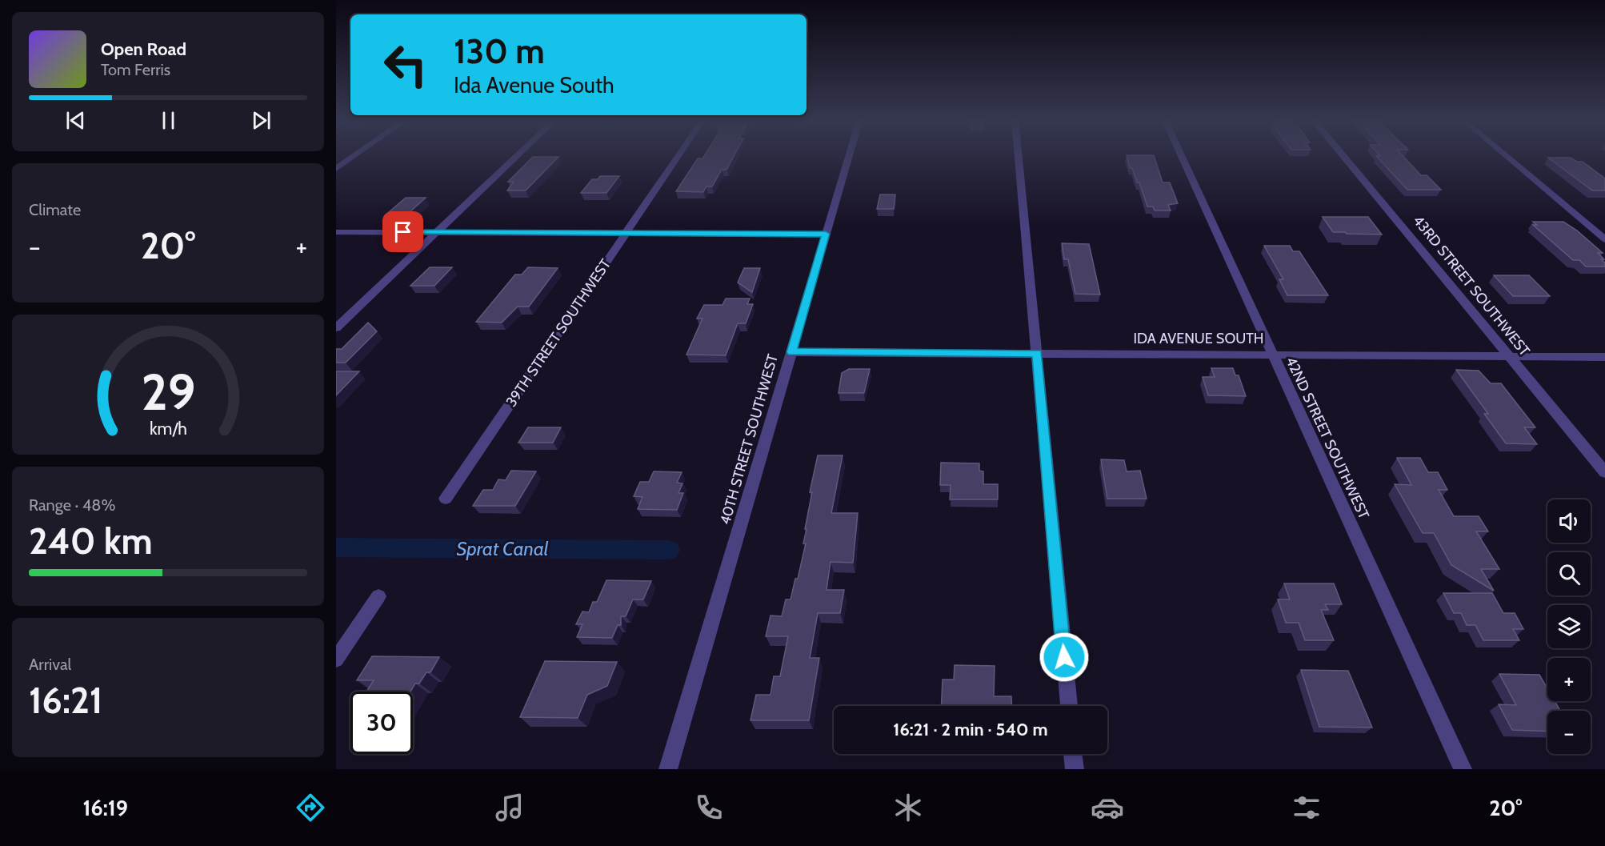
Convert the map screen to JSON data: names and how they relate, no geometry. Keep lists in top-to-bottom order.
{
  "streets": {
    "street": [
      "43RD STREET SOUTHWEST",
      "39TH STREET SOUTHWEST",
      "IDA AVENUE SOUTH",
      "42ND STREET SOUTHWEST",
      "40TH STREET SOUTHWEST"
    ]
  },
  "crossings": [
    ["43RD STREET SOUTHWEST", "IDA AVENUE SOUTH"],
    ["IDA AVENUE SOUTH", "42ND STREET SOUTHWEST"],
    ["IDA AVENUE SOUTH", "40TH STREET SOUTHWEST"]
  ],
  "water": ["Sprat Canal"],
  "page": {
    "turn": ["130 m", "Ida Avenue South"],
    "song": ["Open Road", "Tom Ferris"],
    "tile": [
      "Climate",
      ["Range · 48%", "240 km"],
      ["Arrival", "16:21"]
    ],
    "heat": ["−", "20°", "+"],
    "map_buttons": ["+", "−"],
    "limit": "30",
    "trip": "16:21 · 2 min · 540 m",
    "tabs": ["16:19", "20°"],
    "gauge": ["29", "km/h"]
  }
}
